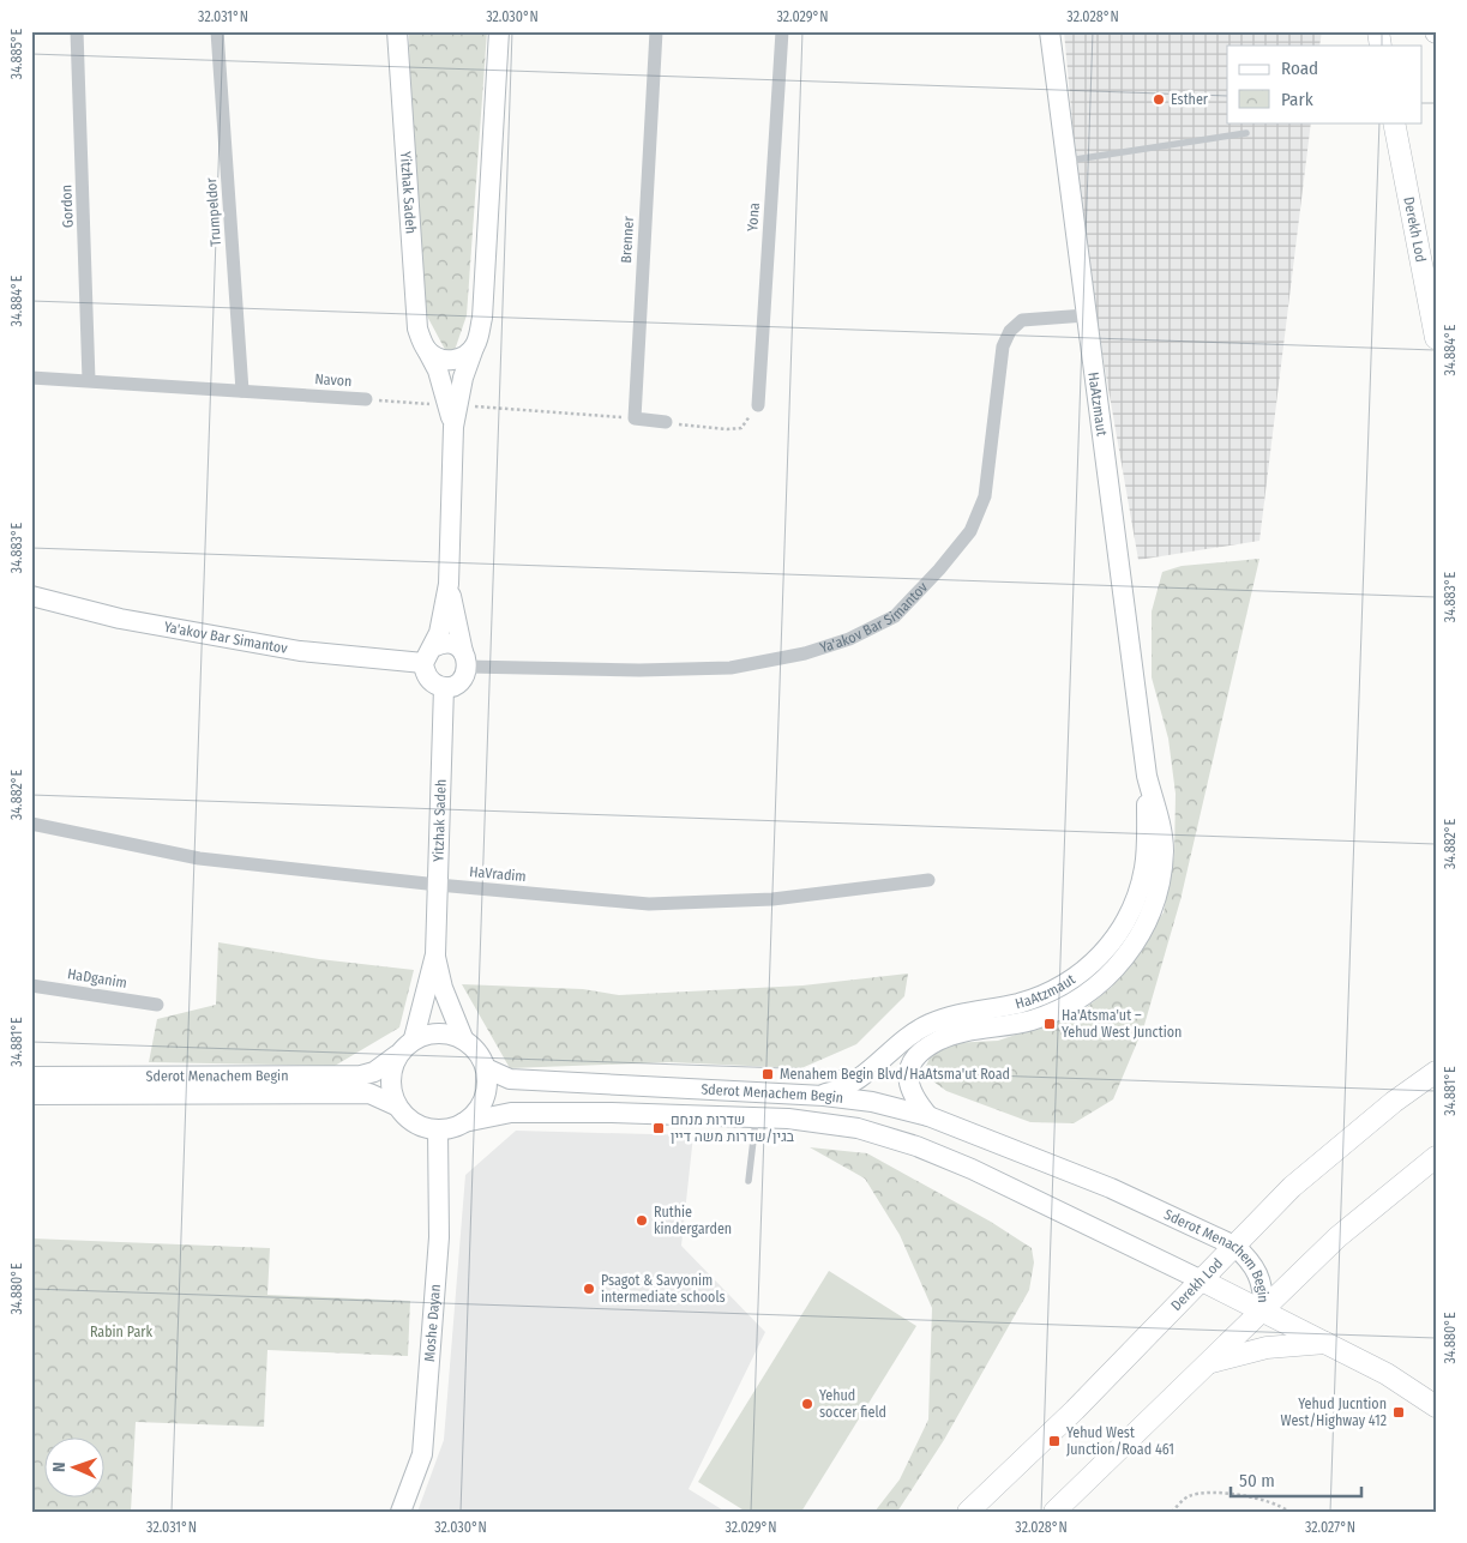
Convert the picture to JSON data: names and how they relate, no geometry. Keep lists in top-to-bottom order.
{
  "streets": {
    "main road": ["Derekh Lod", "Sderot Menachem Begin"],
    "street": [
      "Yitzhak Sadeh",
      "Gordon",
      "Trumpeldor",
      "Yona",
      "Brenner",
      "Navon",
      "HaAtzmaut",
      "Ya'akov Bar Simantov",
      "HaVradim",
      "HaDganim",
      "Moshe Dayan"
    ]
  },
  "crossings": [
    ["Yitzhak Sadeh", "Navon"],
    ["Yitzhak Sadeh", "Ya'akov Bar Simantov"],
    ["Yitzhak Sadeh", "HaVradim"],
    ["Yitzhak Sadeh", "Sderot Menachem Begin"],
    ["Yitzhak Sadeh", "Moshe Dayan"],
    ["Gordon", "Navon"],
    ["Trumpeldor", "Navon"],
    ["Derekh Lod", "Sderot Menachem Begin"],
    ["Brenner", "Navon"],
    ["HaAtzmaut", "Ya'akov Bar Simantov"],
    ["HaAtzmaut", "Sderot Menachem Begin"],
    ["Sderot Menachem Begin", "Moshe Dayan"]
  ],
  "parks": ["Rabin Park"],
  "places": {
    "other": [
      "Esther",
      "Ruthie kindergarden",
      "Psagot & Savyonim intermediate schools",
      "Yehud soccer field"
    ],
    "transit": [
      "Ha'Atsma'ut – Yehud West Junction",
      "Menahem Begin Blvd/HaAtsma'ut Road",
      "שדרות מנחם בגין/שדרות משה דיין",
      "Yehud Jucntion West/Highway 412",
      "Yehud West Junction/Road 461"
    ]
  },
  "legend": ["Road", "Park"],
  "scale_bar": "50 m",
  "north": "left",
  "coordinates": [
    "32.031°N",
    "32.030°N",
    "32.029°N",
    "32.028°N",
    "34.885°E",
    "34.884°E",
    "34.883°E",
    "34.882°E",
    "34.881°E",
    "34.880°E",
    "32.027°N"
  ]
}
